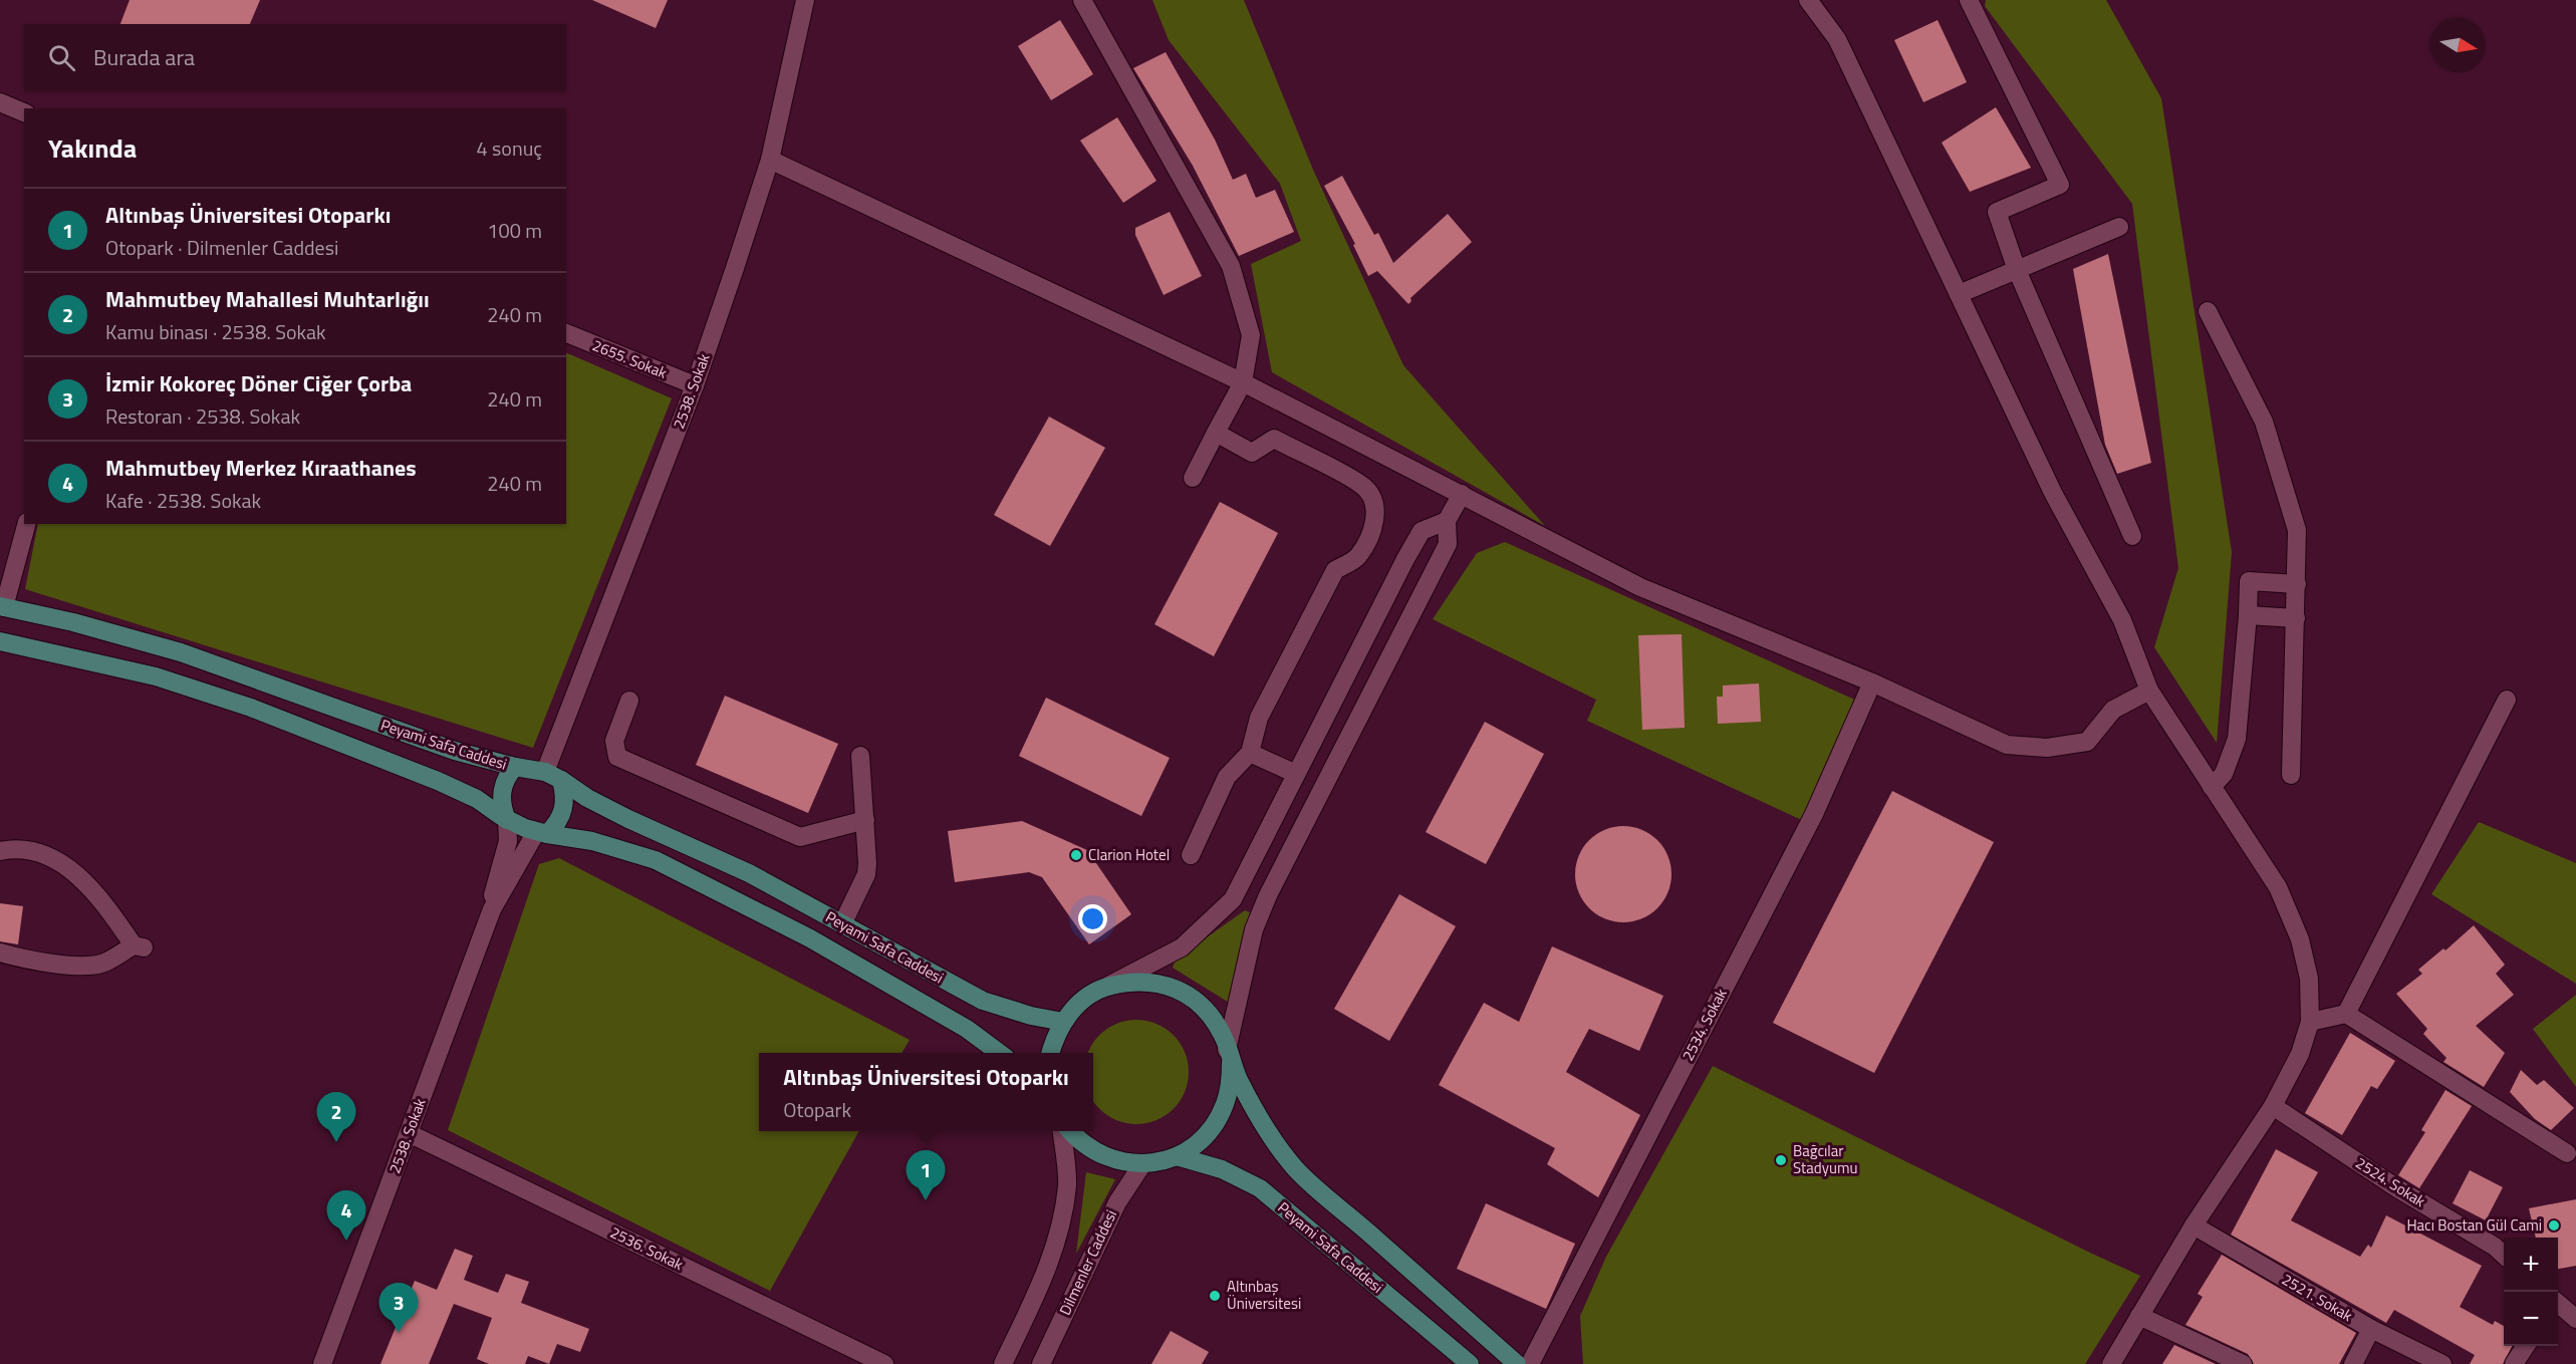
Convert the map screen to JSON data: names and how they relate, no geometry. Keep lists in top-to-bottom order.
{
  "streets": {
    "main road": ["Peyami Safa Caddesi"],
    "street": [
      "2655. Sokak",
      "2538. Sokak",
      "2534. Sokak",
      "2524. Sokak",
      "2536. Sokak",
      "Dilmenler Caddesi",
      "2521. Sokak"
    ]
  },
  "crossings": [
    ["2655. Sokak", "2538. Sokak"],
    ["2538. Sokak", "Peyami Safa Caddesi"],
    ["2538. Sokak", "2536. Sokak"]
  ],
  "places": [
    "Clarion Hotel",
    "Bağcılar Stadyumu",
    "Hacı Bostan Gül Cami",
    "Altınbaş Üniversitesi"
  ],
  "north": "right",
  "page": {
    "search": "Burada ara",
    "heading": ["Yakında", "4 sonuç"],
    "list": [
      {
        "mark": "1",
        "name": "Altınbaş Üniversitesi Otoparkı",
        "note": "Otopark · Dilmenler Caddesi",
        "value": "100 m"
      },
      {
        "mark": "2",
        "name": "Mahmutbey Mahallesi Muhtarlığıı",
        "note": "Kamu binası · 2538. Sokak",
        "value": "240 m"
      },
      {
        "mark": "3",
        "name": "İzmir Kokoreç Döner Ciğer Çorba",
        "note": "Restoran · 2538. Sokak",
        "value": "240 m"
      },
      {
        "mark": "4",
        "name": "Mahmutbey Merkez Kıraathanes",
        "note": "Kafe · 2538. Sokak",
        "value": "240 m"
      }
    ],
    "popup": ["Altınbaş Üniversitesi Otoparkı", "Otopark"],
    "pins": [
      "2",
      "1",
      "4",
      "3"
    ],
    "map_buttons": ["+", "−"]
  }
}
